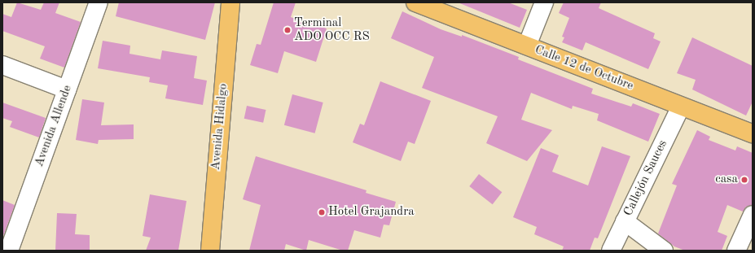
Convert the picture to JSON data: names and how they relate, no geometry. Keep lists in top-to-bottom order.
{
  "streets": {
    "main road": ["Calle 12 de Octubre", "Avenida Hidalgo"],
    "street": ["Avenida Allende", "Callejón Sauces"]
  },
  "crossings": [
    ["Calle 12 de Octubre", "Callejón Sauces"]
  ],
  "places": ["Terminal ADO OCC RS", "casa", "Hotel Grajandra"]
}
